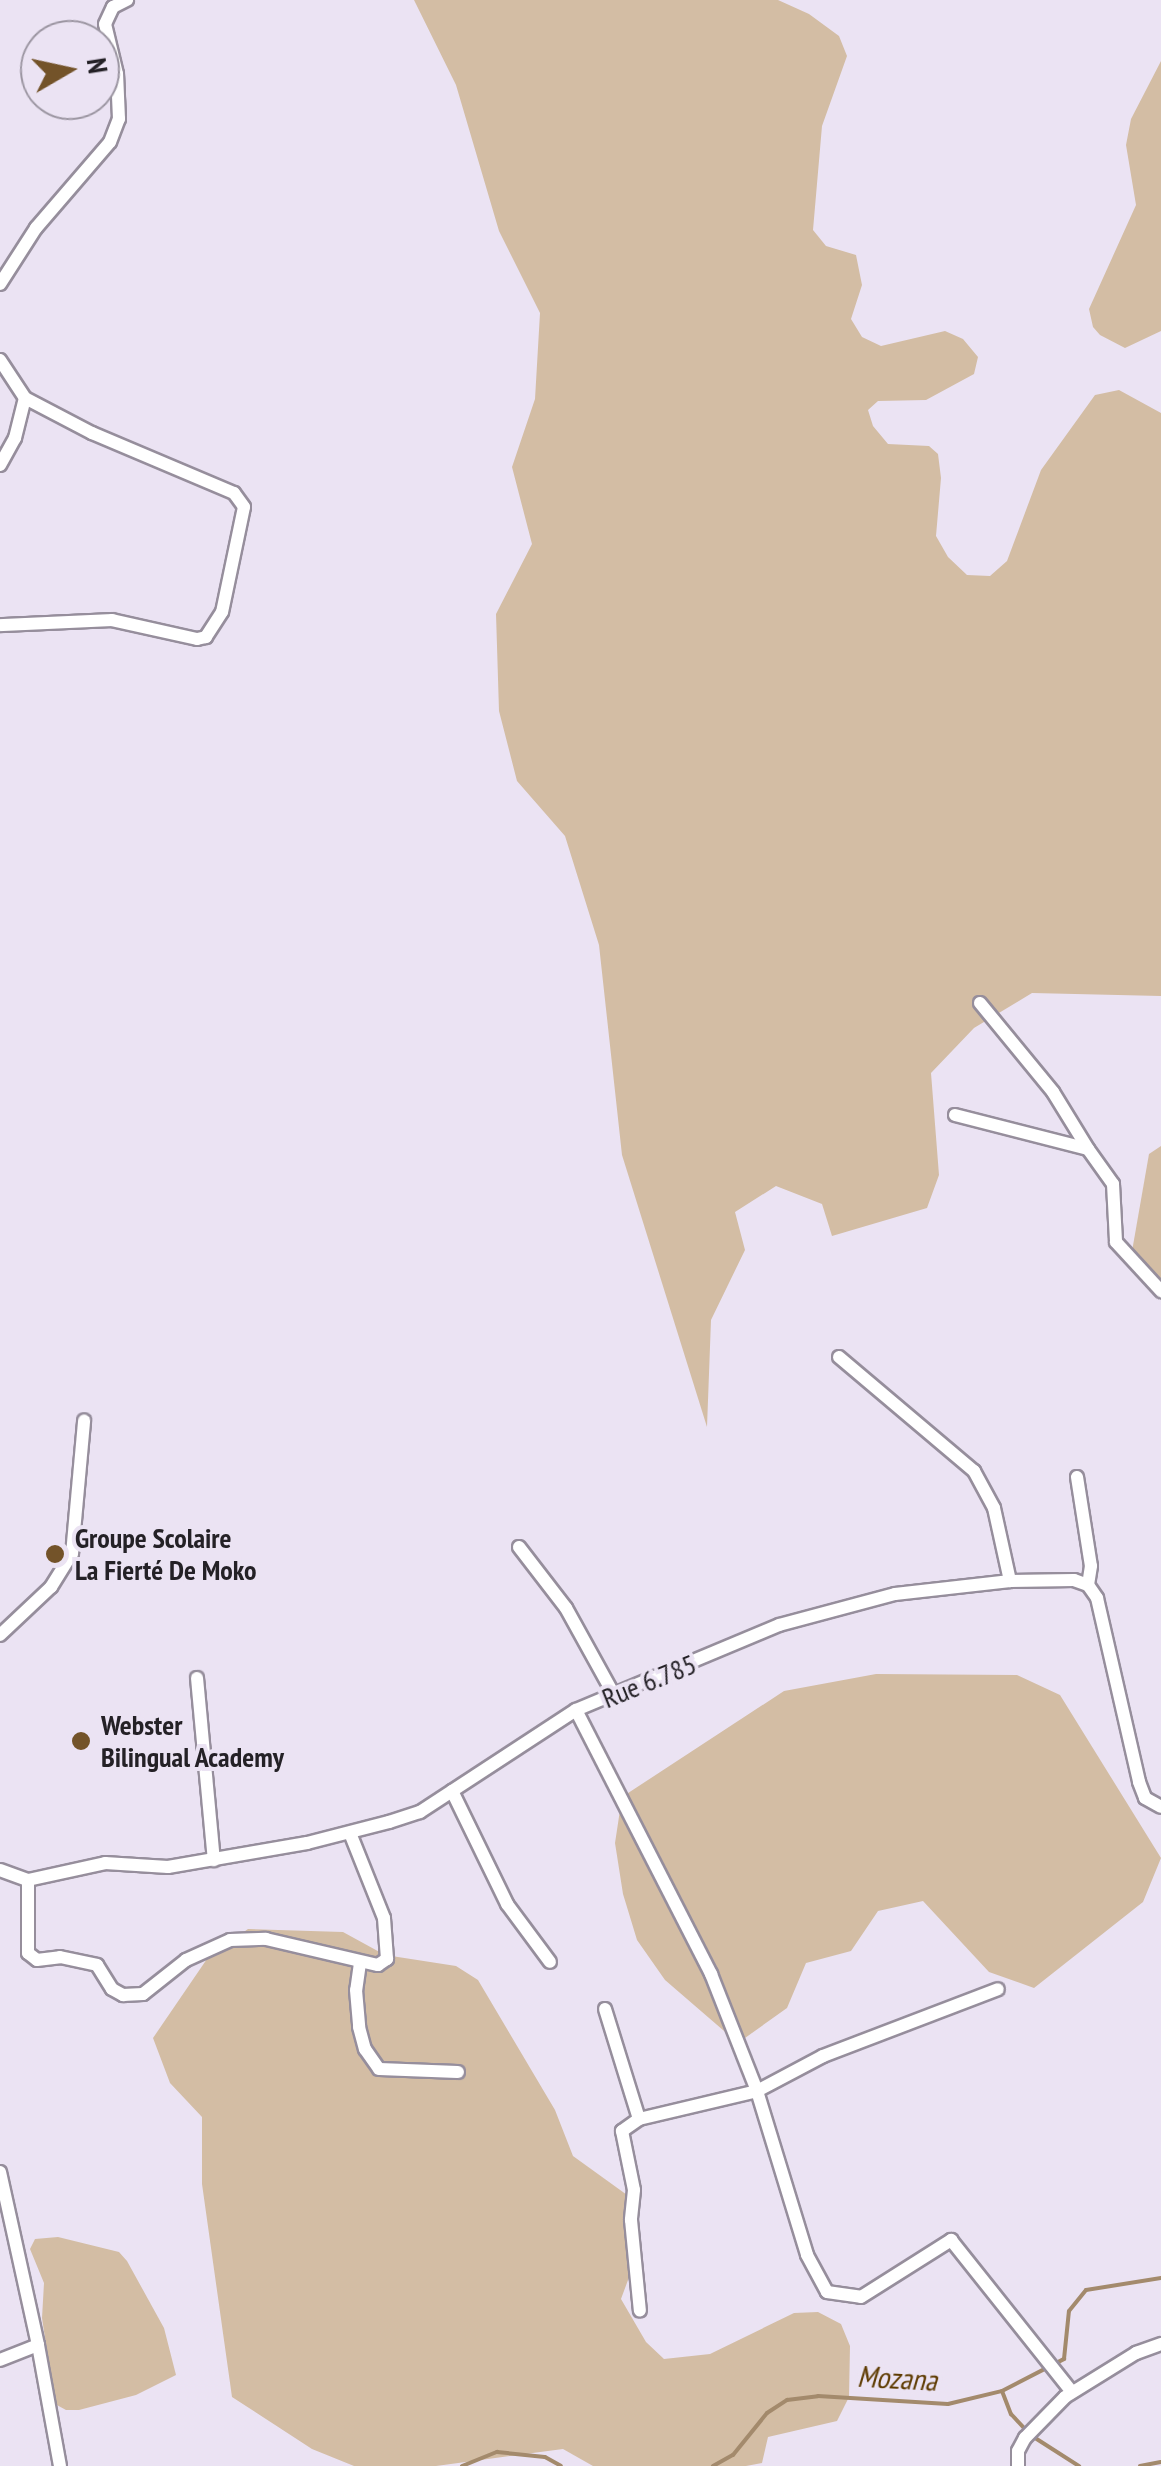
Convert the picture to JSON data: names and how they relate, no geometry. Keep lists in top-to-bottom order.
{
  "streets": {
    "street": ["Rue 6.785"]
  },
  "water": ["Mozana"],
  "places": ["Groupe Scolaire La Fierté De Moko", "Webster Bilingual Academy"],
  "north": "right"
}
